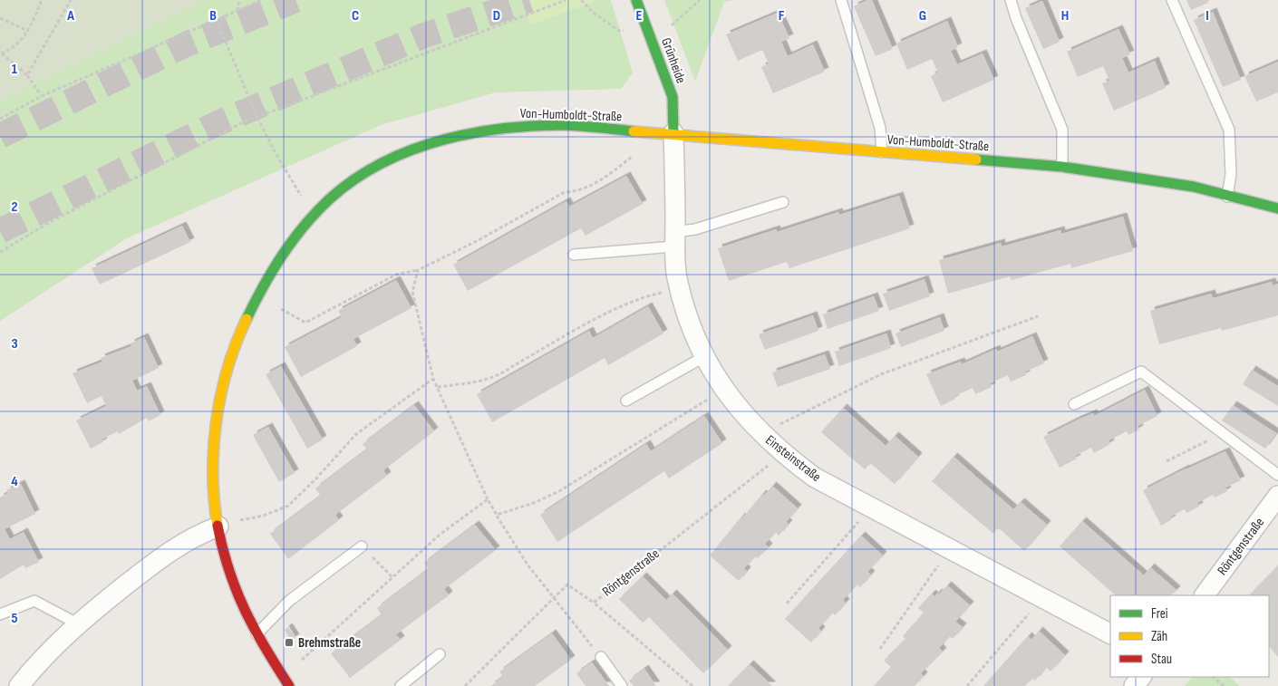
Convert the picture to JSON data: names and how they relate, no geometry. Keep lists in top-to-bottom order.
{
  "streets": {
    "street": [
      "Grünheide",
      "Von-Humboldt-Straße",
      "Einsteinstraße",
      "Röntgenstraße"
    ]
  },
  "crossings": [
    ["Grünheide", "Von-Humboldt-Straße"],
    ["Grünheide", "Einsteinstraße"],
    ["Von-Humboldt-Straße", "Einsteinstraße"]
  ],
  "places": {
    "transit": ["Brehmstraße"]
  },
  "legend": ["Frei", "Zäh", "Stau"],
  "grid": {
    "columns": [
      "A",
      "B",
      "C",
      "D",
      "E",
      "F",
      "G",
      "H",
      "I"
    ],
    "rows": [
      "1",
      "2",
      "3",
      "4",
      "5"
    ]
  }
}
